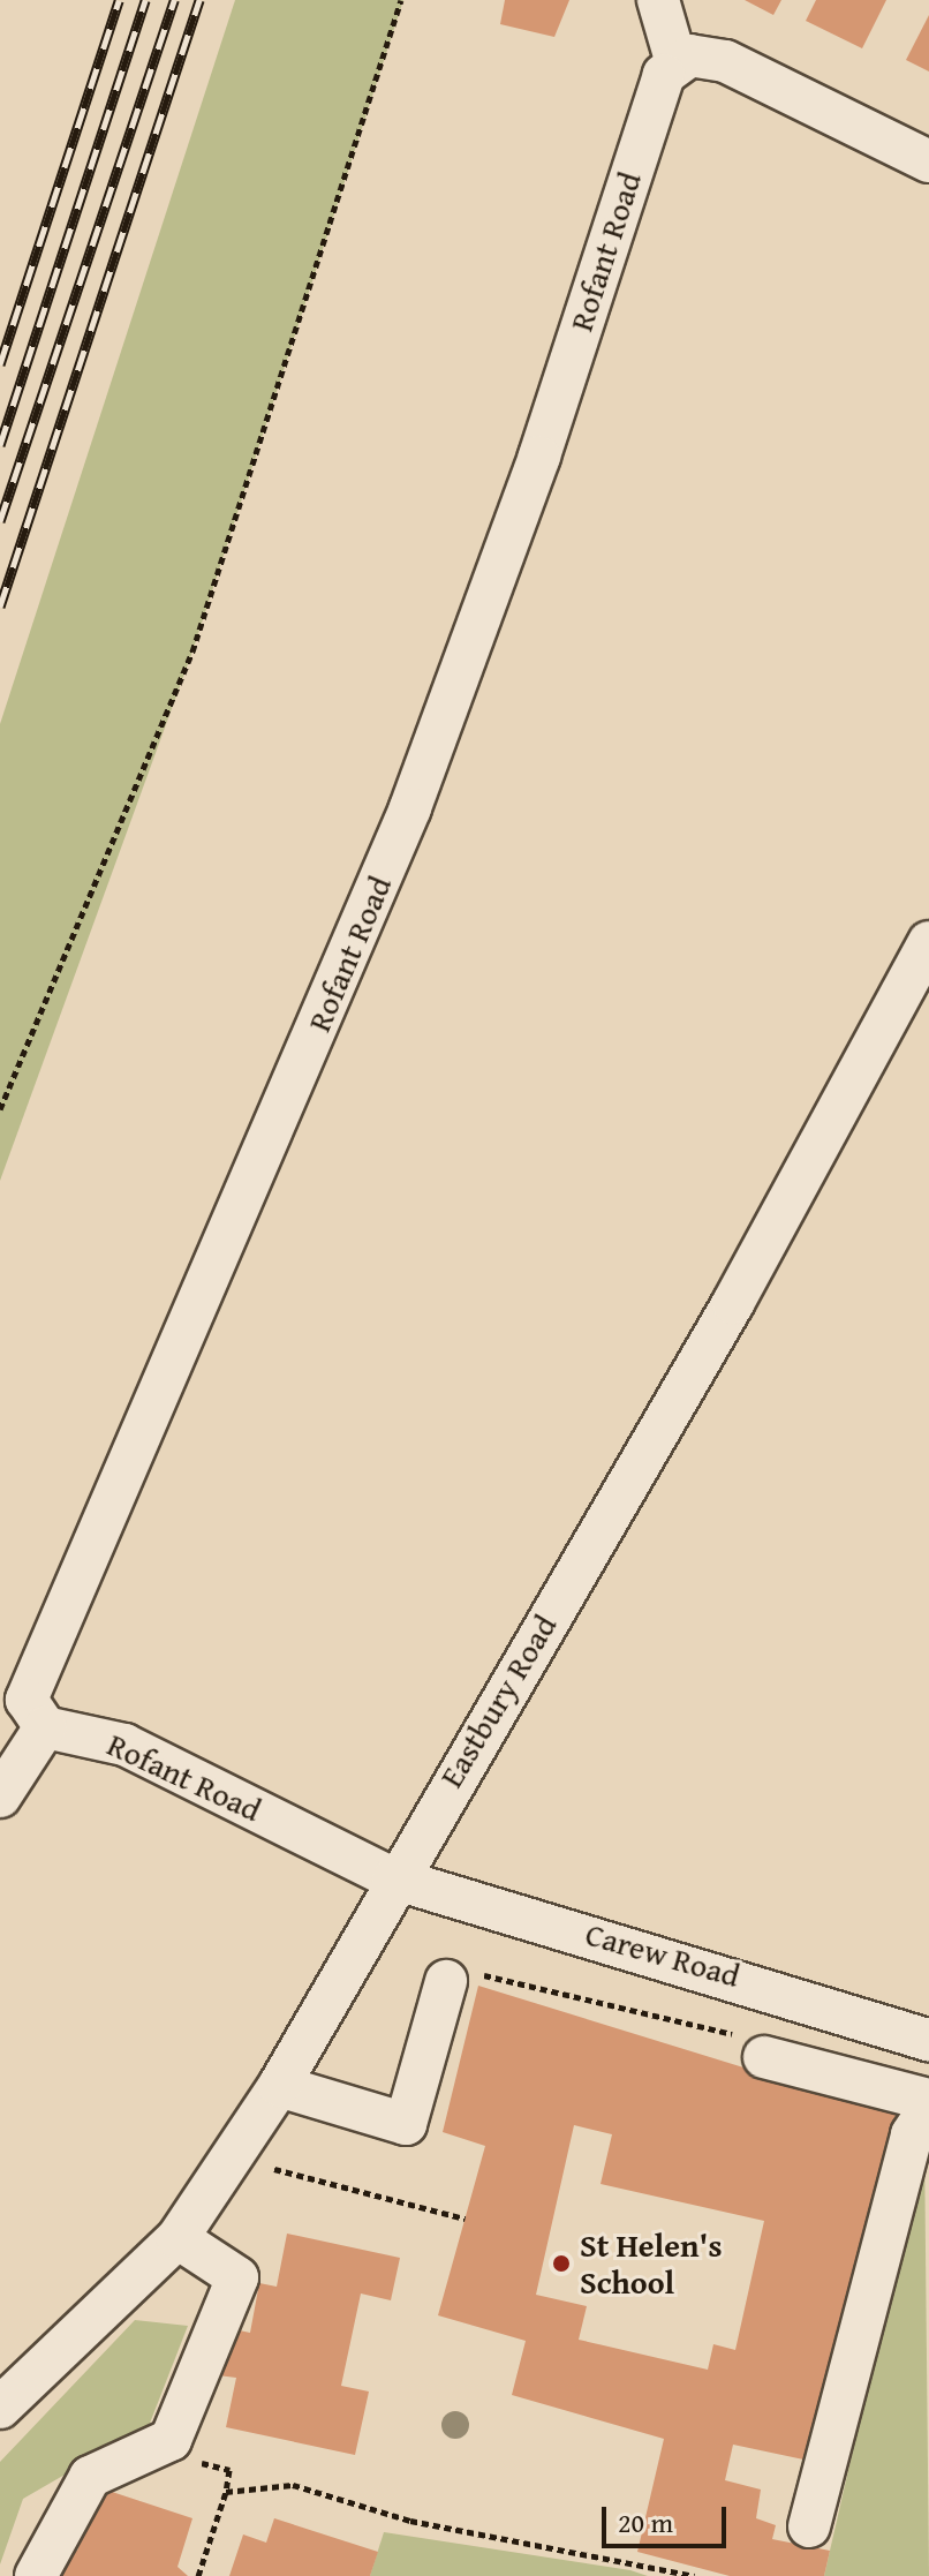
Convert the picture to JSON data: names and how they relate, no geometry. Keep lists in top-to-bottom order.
{
  "streets": {
    "street": ["Rofant Road", "Eastbury Road", "Carew Road"]
  },
  "crossings": [
    ["Rofant Road", "Eastbury Road"],
    ["Rofant Road", "Carew Road"],
    ["Eastbury Road", "Carew Road"]
  ],
  "places": ["St Helen's School"],
  "scale_bar": "20 m"
}
